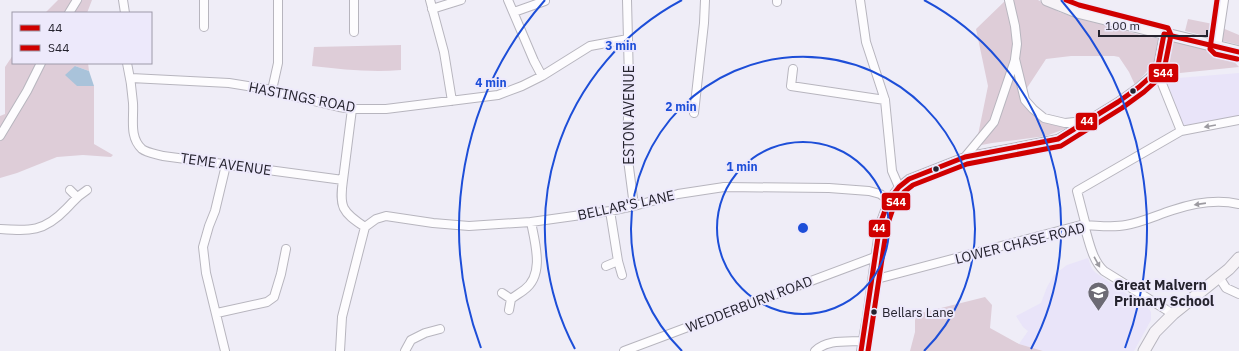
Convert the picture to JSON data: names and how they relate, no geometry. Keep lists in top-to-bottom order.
{
  "streets": {
    "street": [
      "HASTINGS ROAD",
      "ESTON AVENUE",
      "TEME AVENUE",
      "BELLAR'S LANE",
      "LOWER CHASE ROAD",
      "WEDDERBURN ROAD"
    ]
  },
  "crossings": [
    ["HASTINGS ROAD", "ESTON AVENUE"],
    ["HASTINGS ROAD", "TEME AVENUE"],
    ["ESTON AVENUE", "BELLAR'S LANE"]
  ],
  "one_way": ["LOWER CHASE ROAD"],
  "places": {
    "other": ["Bellars Lane"],
    "school or university": ["Great Malvern Primary School"]
  },
  "lines": ["transit line S44", "transit line 44"],
  "legend": ["44", "S44"],
  "scale_bar": "100 m",
  "rings": [
    "3 min",
    "4 min",
    "2 min",
    "1 min"
  ]
}
